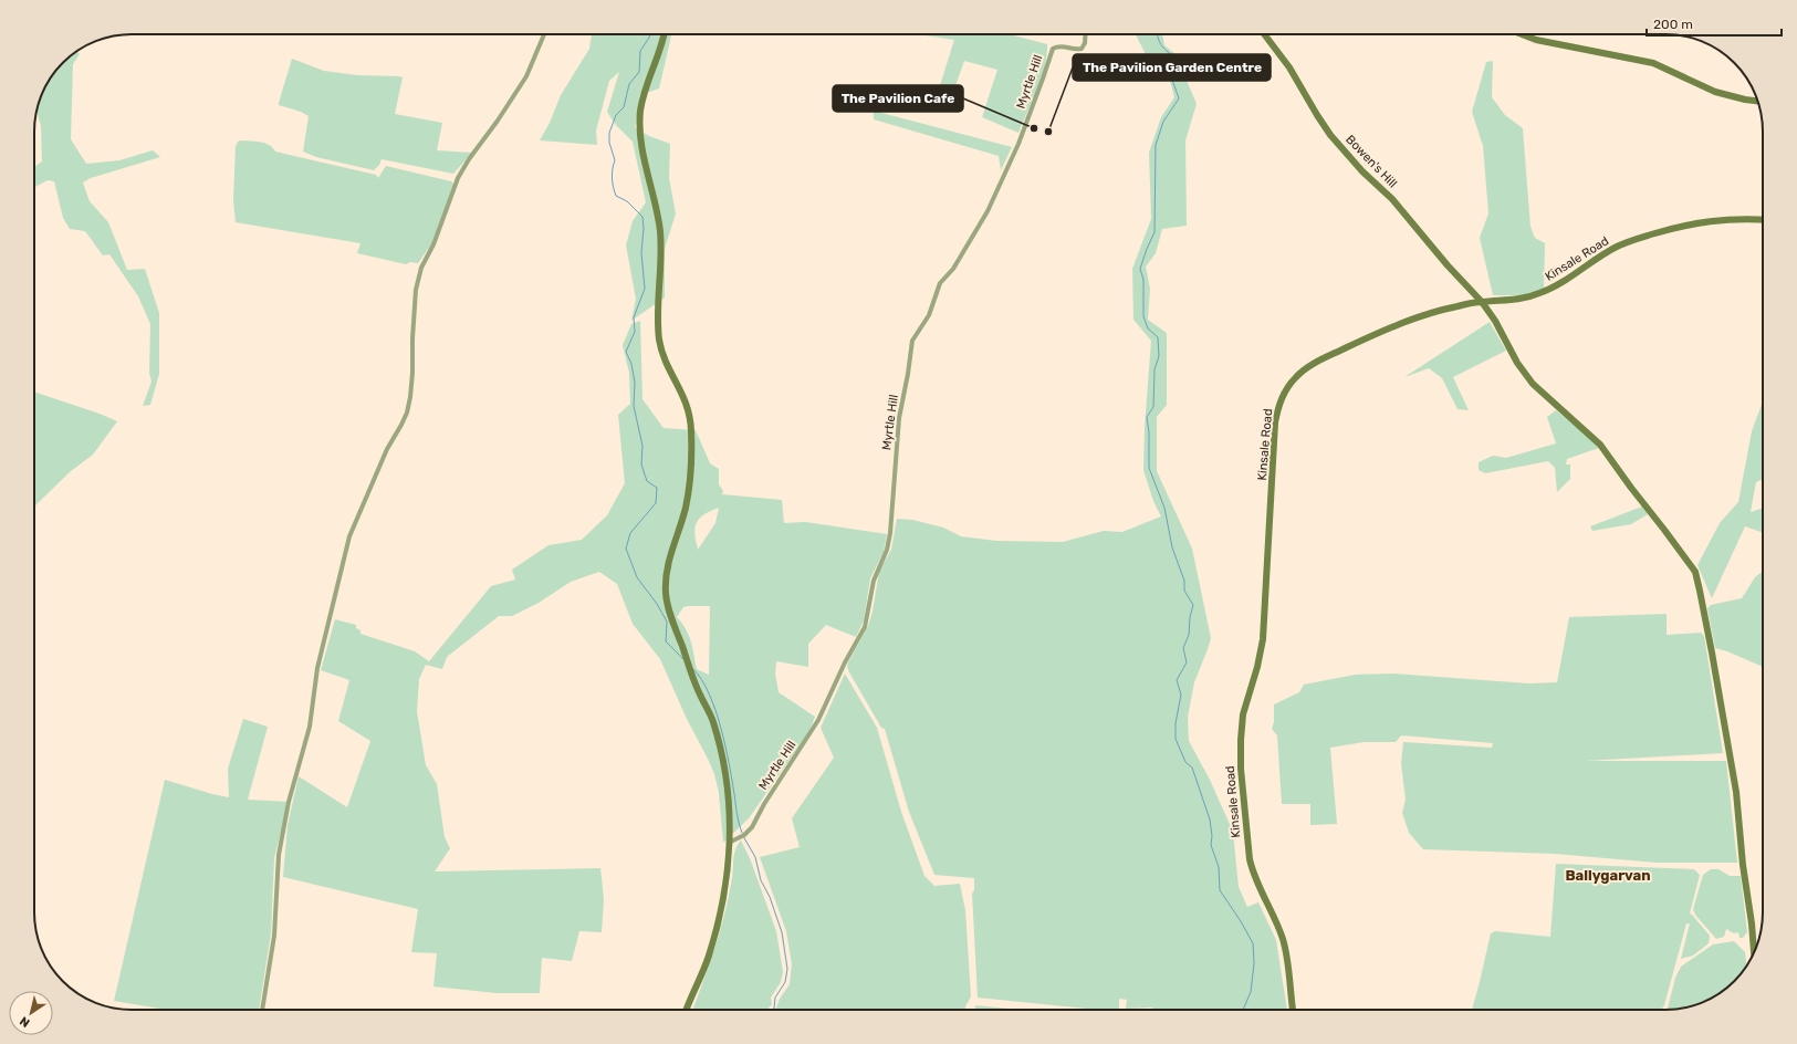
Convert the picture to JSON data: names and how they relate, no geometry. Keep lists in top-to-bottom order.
{
  "streets": {
    "street": ["Myrtle Hill", "Bowen's Hill", "Kinsale Road"]
  },
  "crossings": [
    ["Bowen's Hill", "Kinsale Road"]
  ],
  "districts": ["Ballygarvan"],
  "places": ["The Pavilion Cafe", "The Pavilion Garden Centre"],
  "scale_bar": "200 m",
  "north": "bottom left"
}
